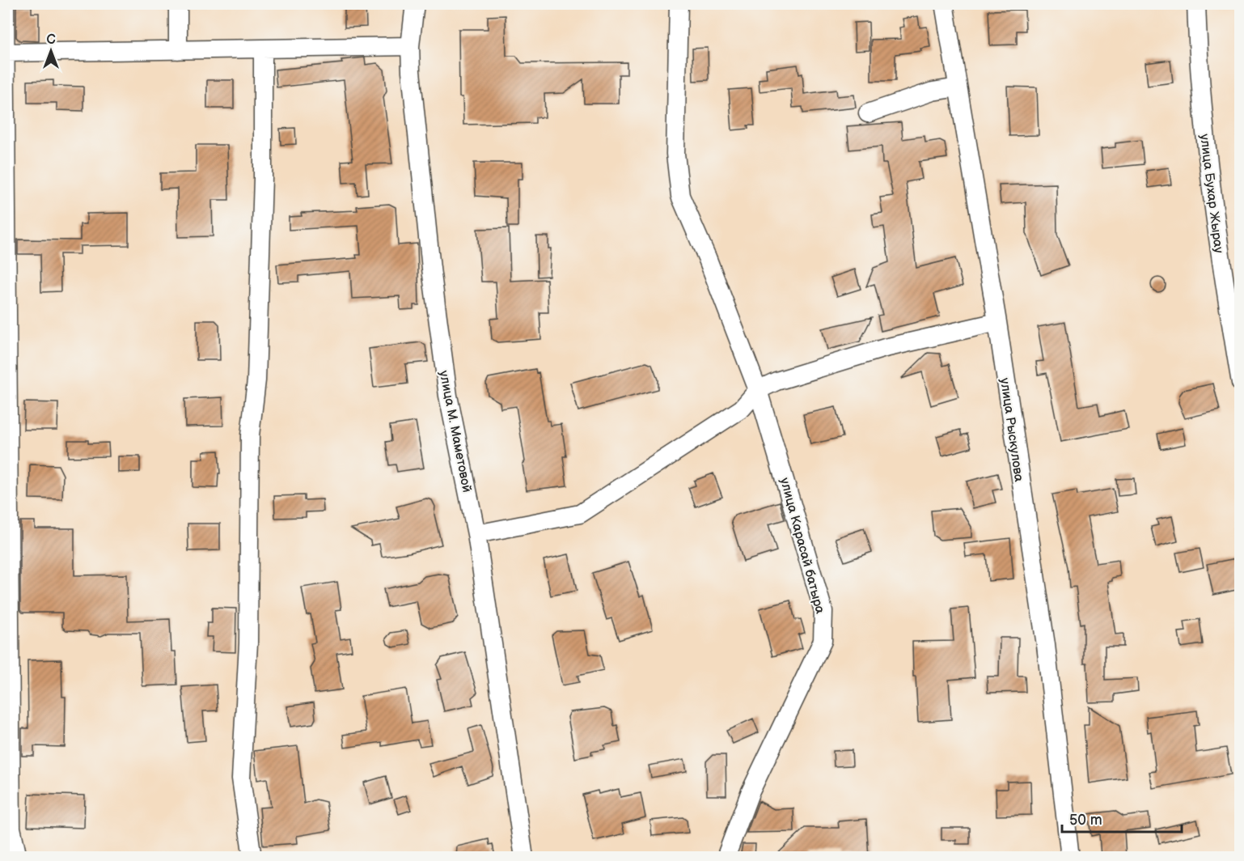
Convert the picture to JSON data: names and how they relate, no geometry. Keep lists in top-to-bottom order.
{
  "streets": {
    "street": [
      "улица Бухар Жырау",
      "улица Рыскулова",
      "улица М. Маметовой",
      "улица Карасай батыра"
    ]
  },
  "scale_bar": "50 m",
  "north": "top"
}
